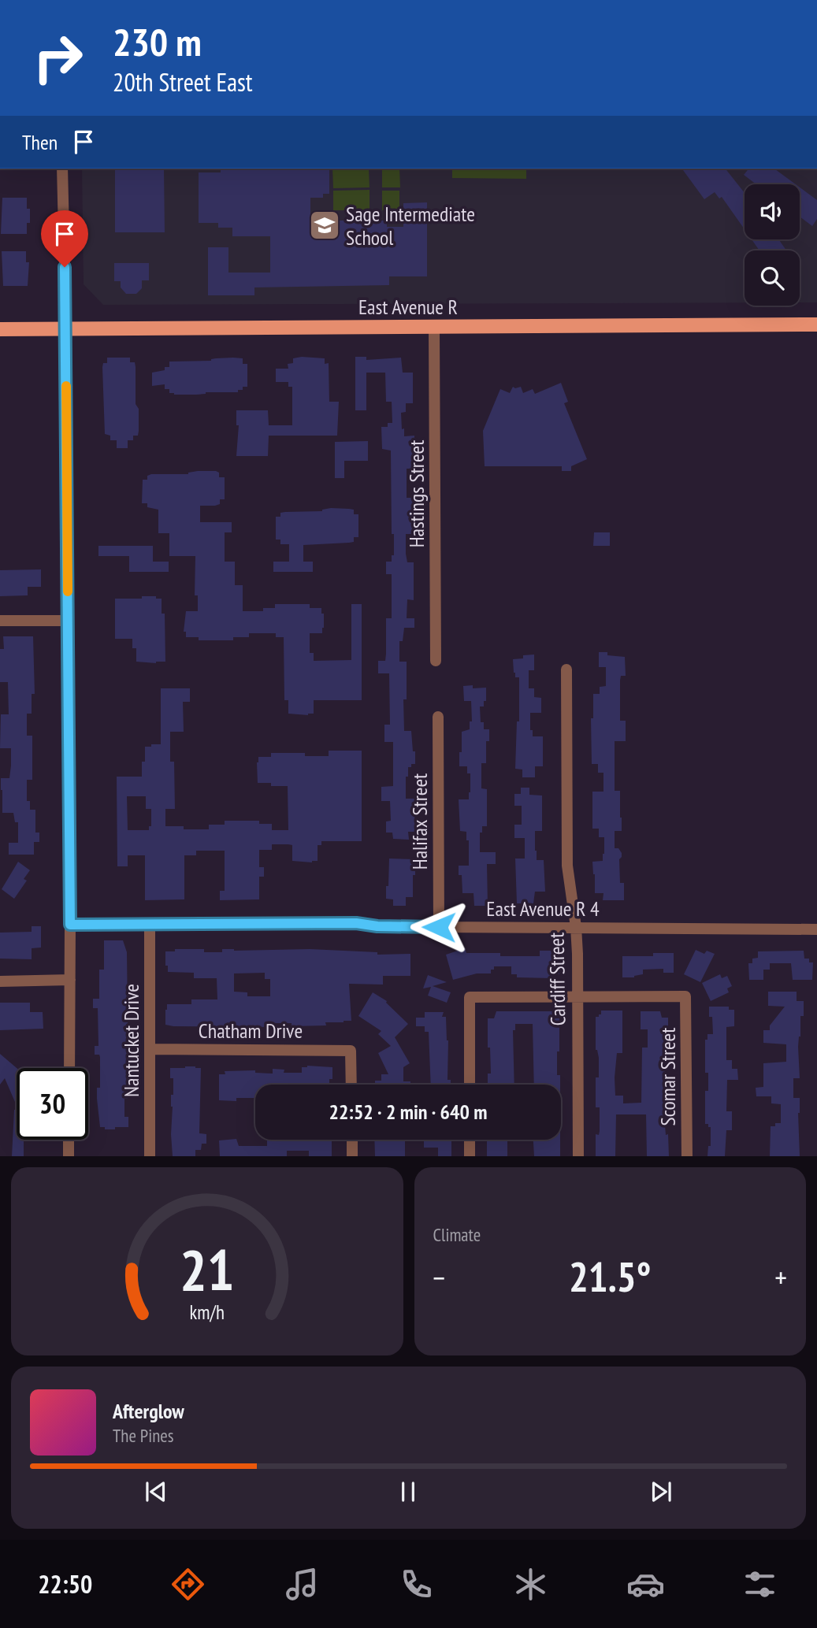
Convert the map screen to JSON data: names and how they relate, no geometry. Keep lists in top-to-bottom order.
{
  "streets": {
    "main road": ["East Avenue R"],
    "street": [
      "Hastings Street",
      "Halifax Street",
      "East Avenue R 4",
      "Cardiff Street",
      "Chatham Drive",
      "Nantucket Drive",
      "Scomar Street"
    ]
  },
  "crossings": [
    ["East Avenue R", "Hastings Street"],
    ["Halifax Street", "East Avenue R 4"],
    ["East Avenue R 4", "Cardiff Street"],
    ["East Avenue R 4", "Nantucket Drive"],
    ["Cardiff Street", "Scomar Street"],
    ["Chatham Drive", "Nantucket Drive"]
  ],
  "places": {
    "school or university": ["Sage Intermediate School"]
  },
  "page": {
    "turn": ["230 m", "20th Street East"],
    "then": "Then",
    "limit": "30",
    "trip": "22:52 · 2 min · 640 m",
    "tile": "Climate",
    "heat": ["−", "21.5°", "+"],
    "song": ["Afterglow", "The Pines"],
    "tabs": "22:50",
    "gauge": ["21", "km/h"]
  }
}
